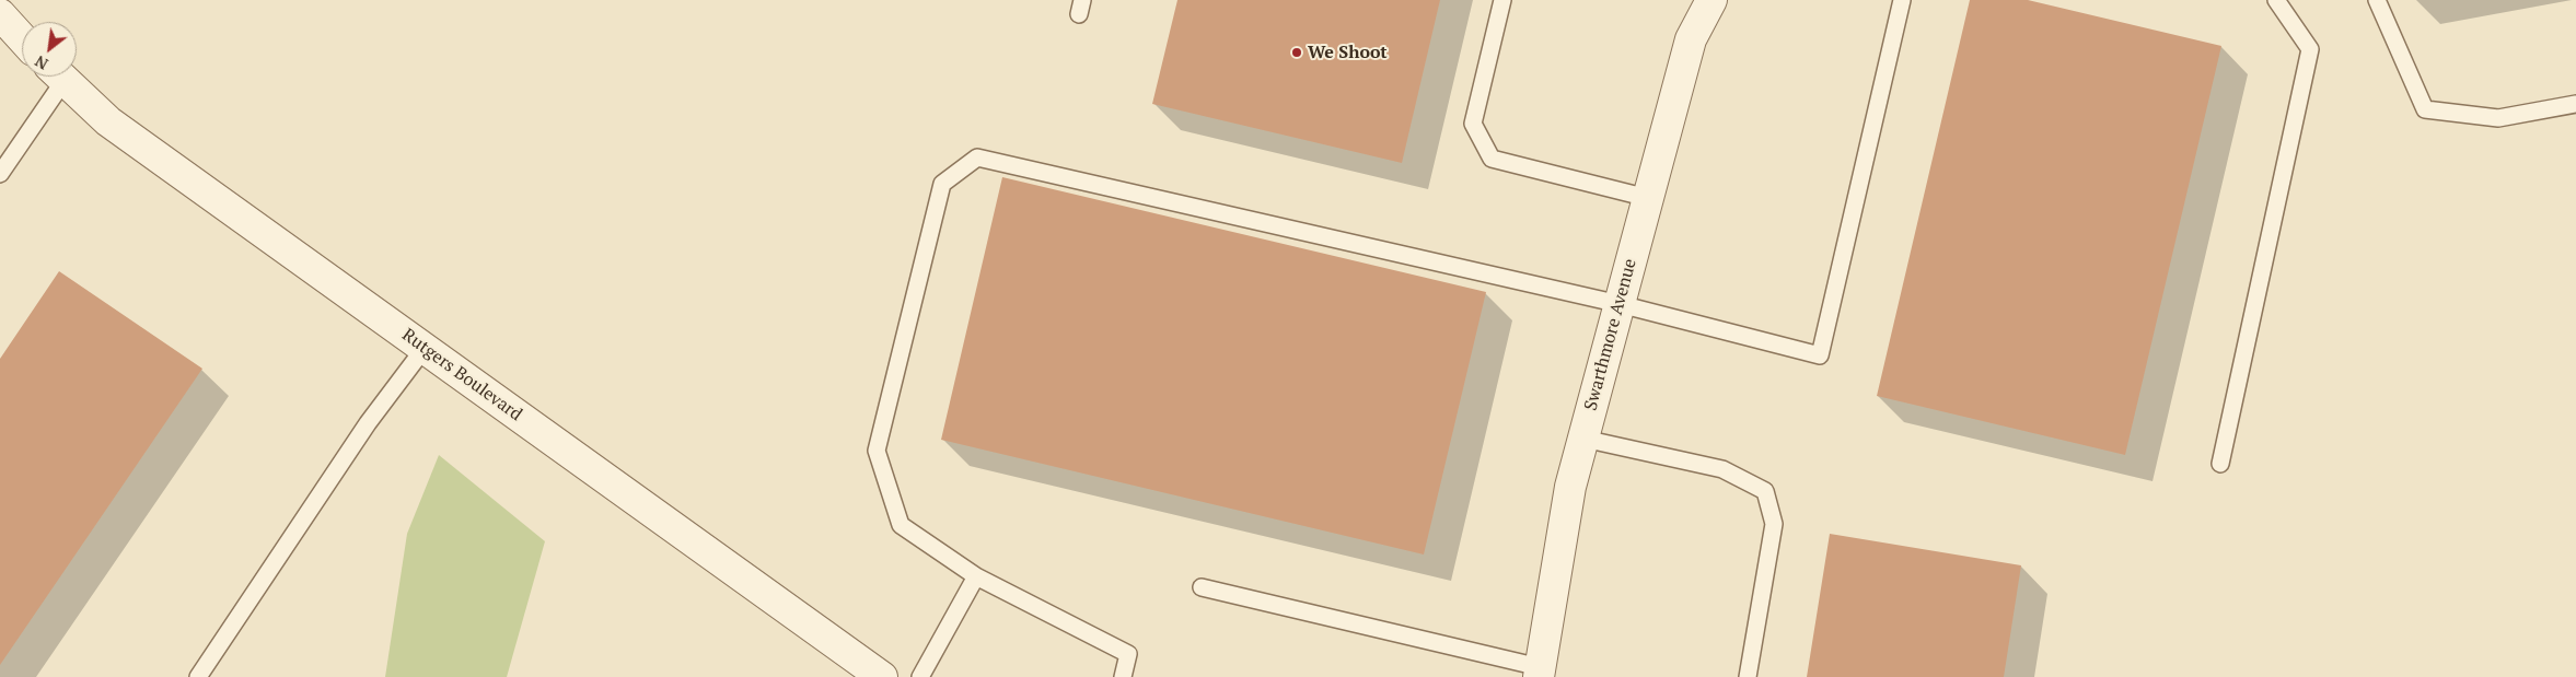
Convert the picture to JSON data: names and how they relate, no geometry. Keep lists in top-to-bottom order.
{
  "streets": {
    "street": ["Swarthmore Avenue", "Rutgers Boulevard"]
  },
  "places": ["We Shoot"],
  "north": "bottom left"
}
